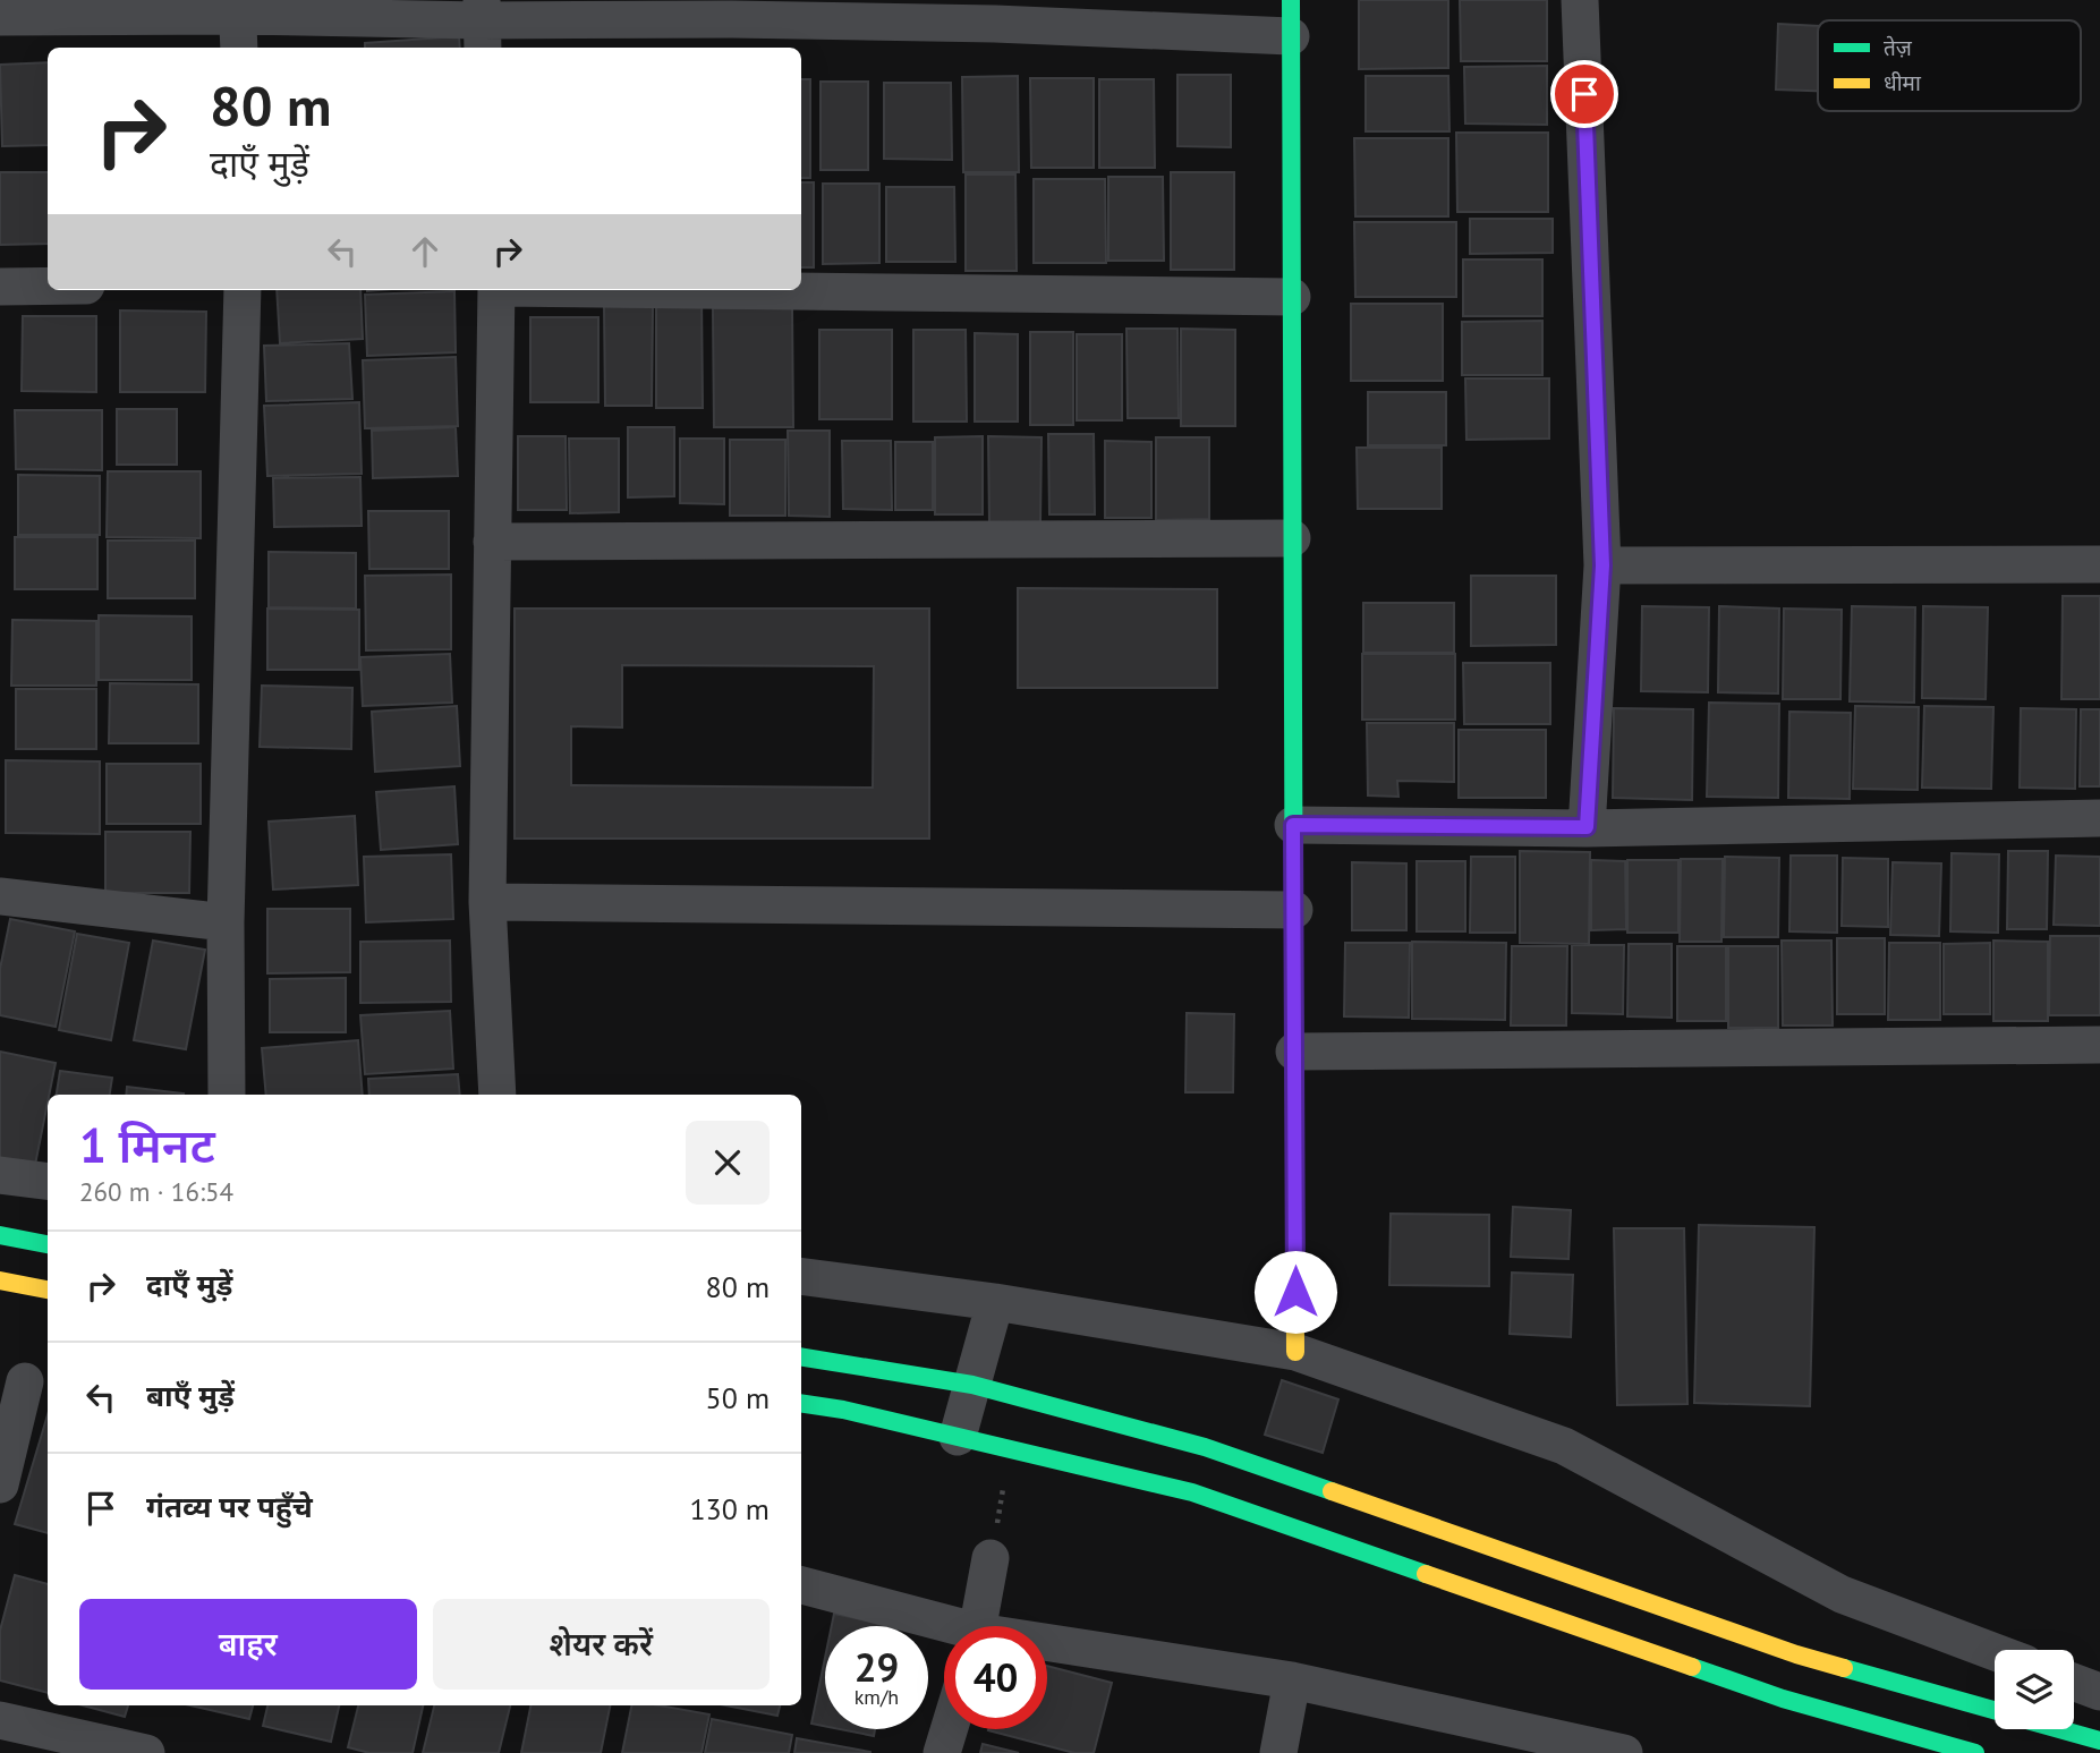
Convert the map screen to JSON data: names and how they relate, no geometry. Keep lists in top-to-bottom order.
{
  "legend": ["तेज़", "धीमा"],
  "page": {
    "turn": ["80 m", "दाएँ मुड़ें"],
    "heading": ["1 मिनट", "260 m · 16:54"],
    "list": [
      {
        "name": "दाएँ मुड़ें",
        "value": "80 m"
      },
      {
        "name": "बाएँ मुड़ें",
        "value": "50 m"
      },
      {
        "name": "गंतव्य पर पहुँचे",
        "value": "130 m"
      }
    ],
    "buttons": ["बाहर", "शेयर करें"],
    "speed": "29 km/h",
    "limit": "40"
  }
}
